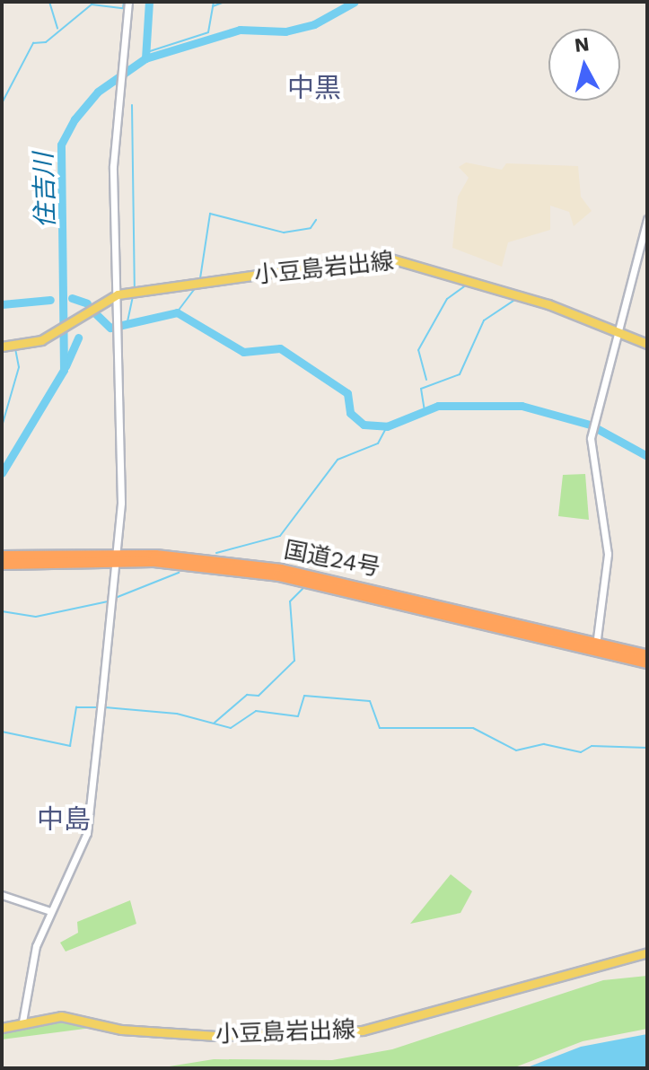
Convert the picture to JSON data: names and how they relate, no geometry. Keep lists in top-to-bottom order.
{
  "streets": {
    "highway": ["国道24号"],
    "main road": ["小豆島岩出線"]
  },
  "districts": ["中黒", "中島"],
  "water": ["住吉川"],
  "north": "top"
}
